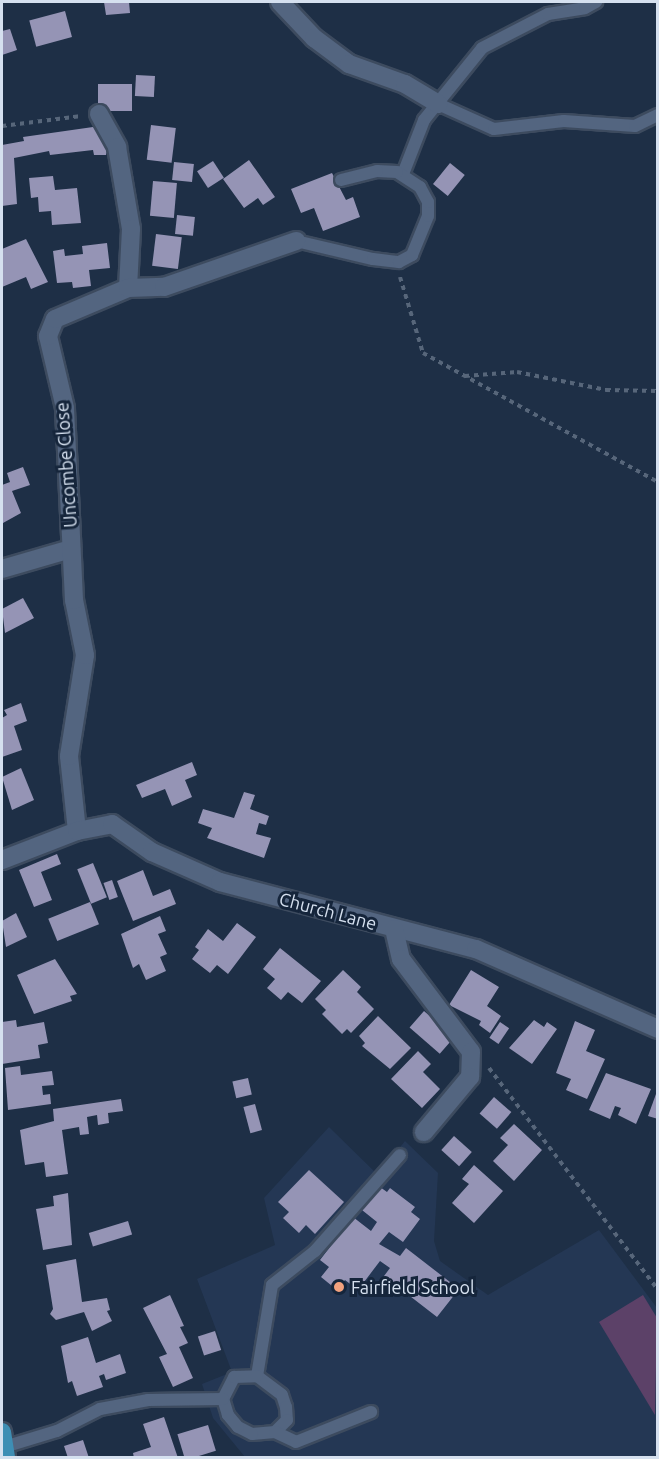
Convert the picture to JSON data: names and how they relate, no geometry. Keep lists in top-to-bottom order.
{
  "streets": {
    "street": ["Uncombe Close", "Church Lane"]
  },
  "crossings": [
    ["Uncombe Close", "Church Lane"]
  ],
  "places": ["Fairfield School"]
}
